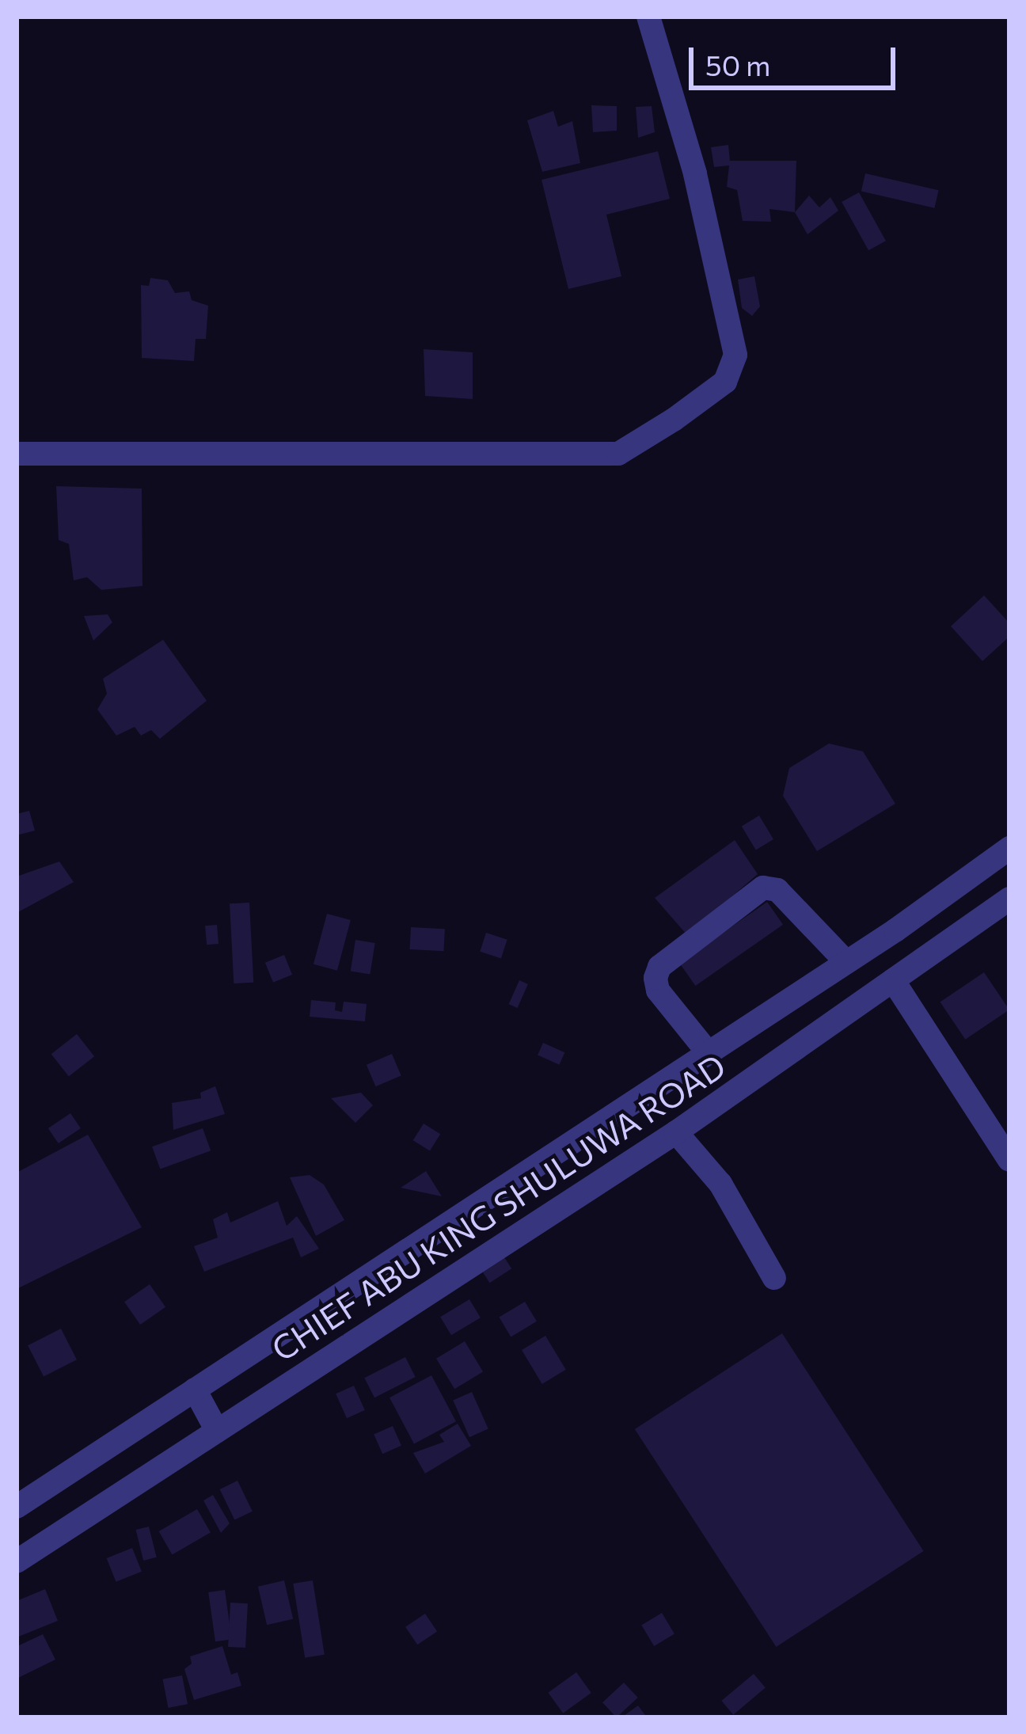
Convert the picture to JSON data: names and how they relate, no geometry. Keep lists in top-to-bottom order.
{
  "streets": {
    "street": ["CHIEF ABU KING SHULUWA ROAD"]
  },
  "scale_bar": "50 m"
}
